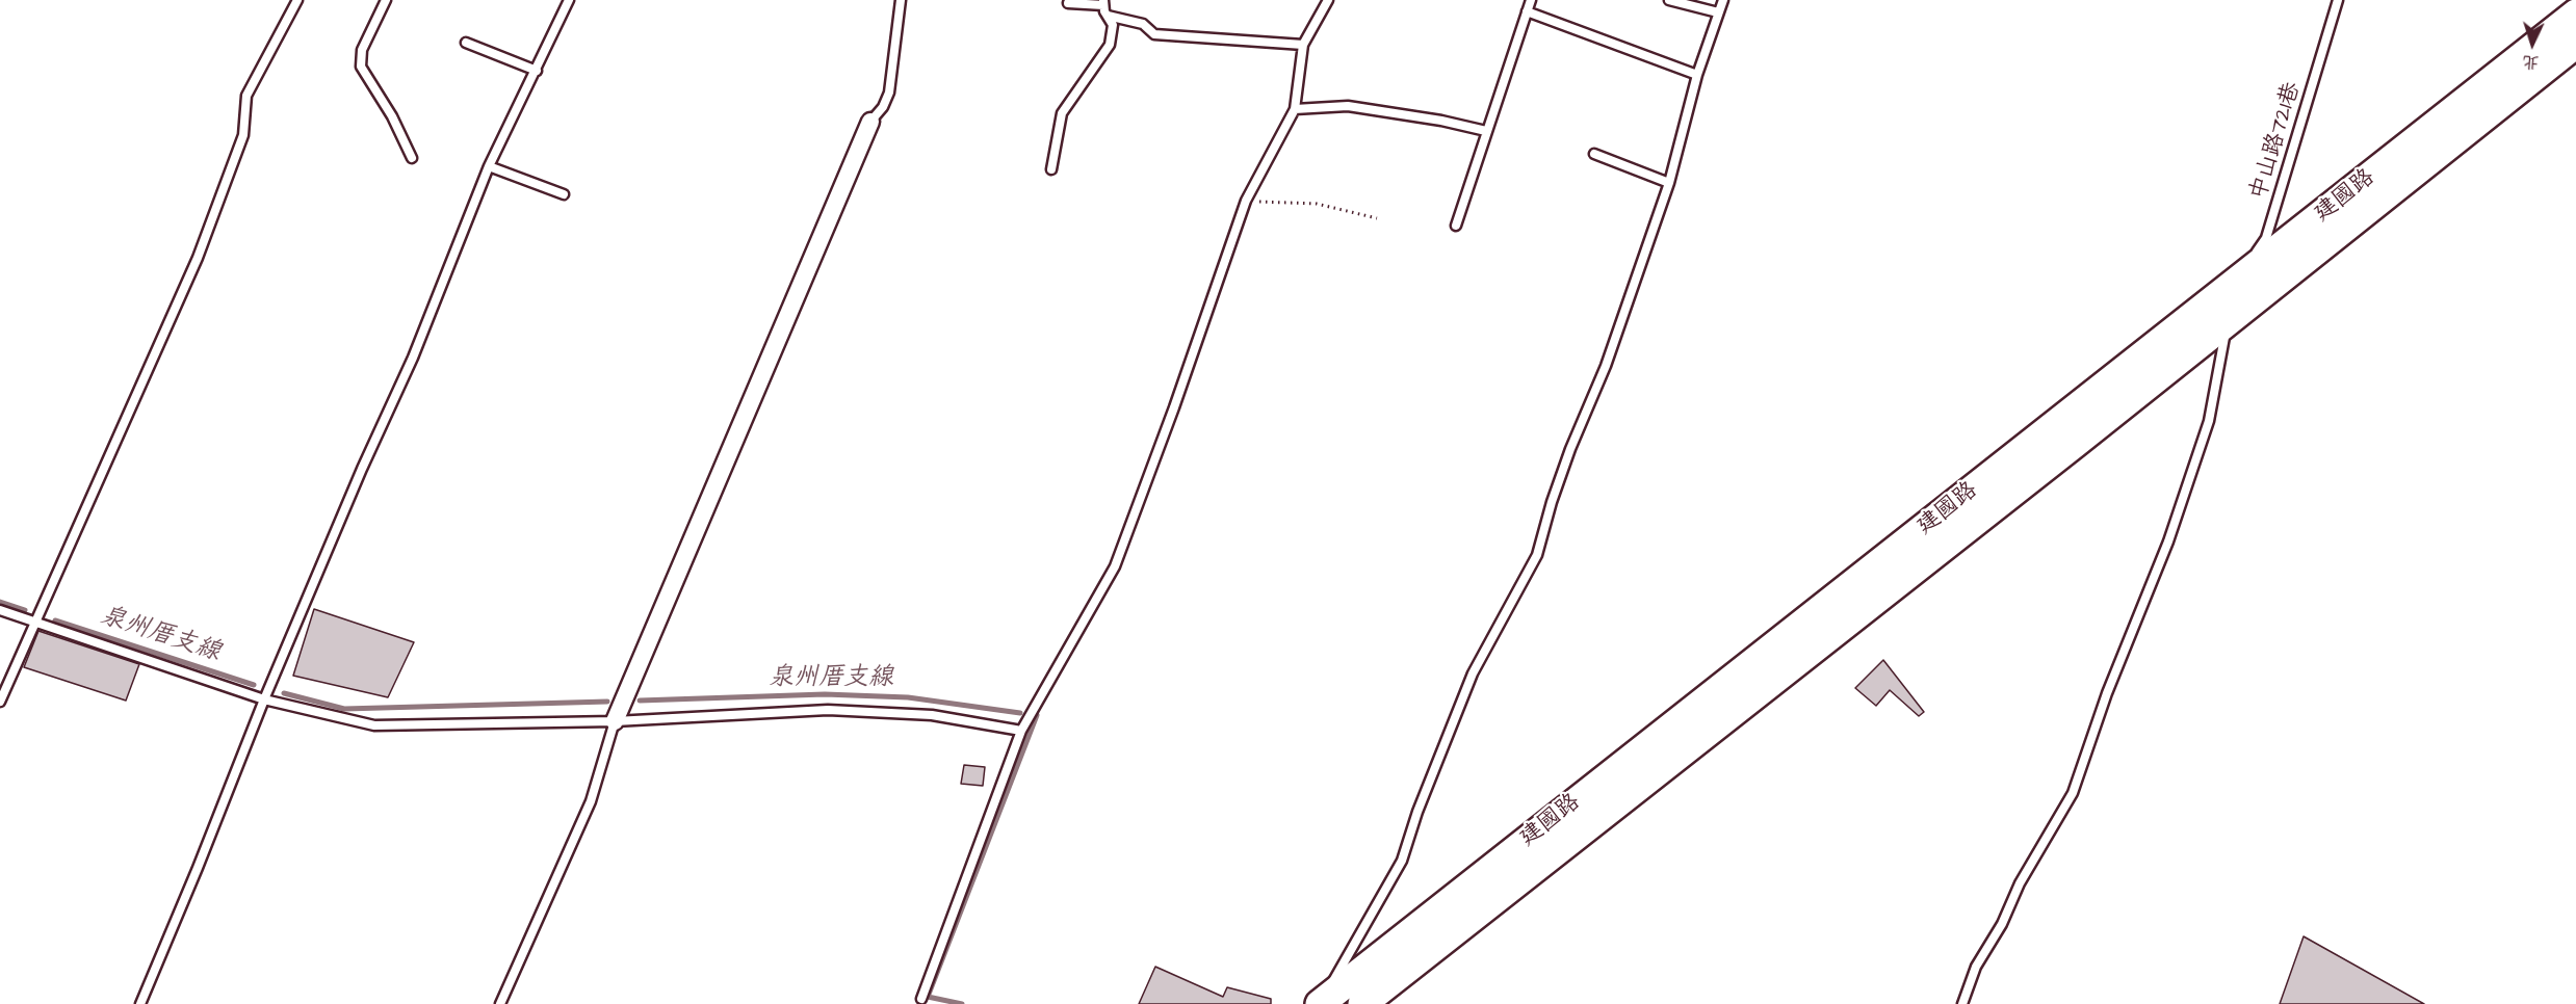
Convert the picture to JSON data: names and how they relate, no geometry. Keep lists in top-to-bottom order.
{
  "streets": {
    "main road": ["建國路"],
    "lane": ["中山路721巷"]
  },
  "crossings": [
    ["中山路721巷", "建國路"]
  ],
  "water": ["泉州厝支線"],
  "north": "bottom"
}
